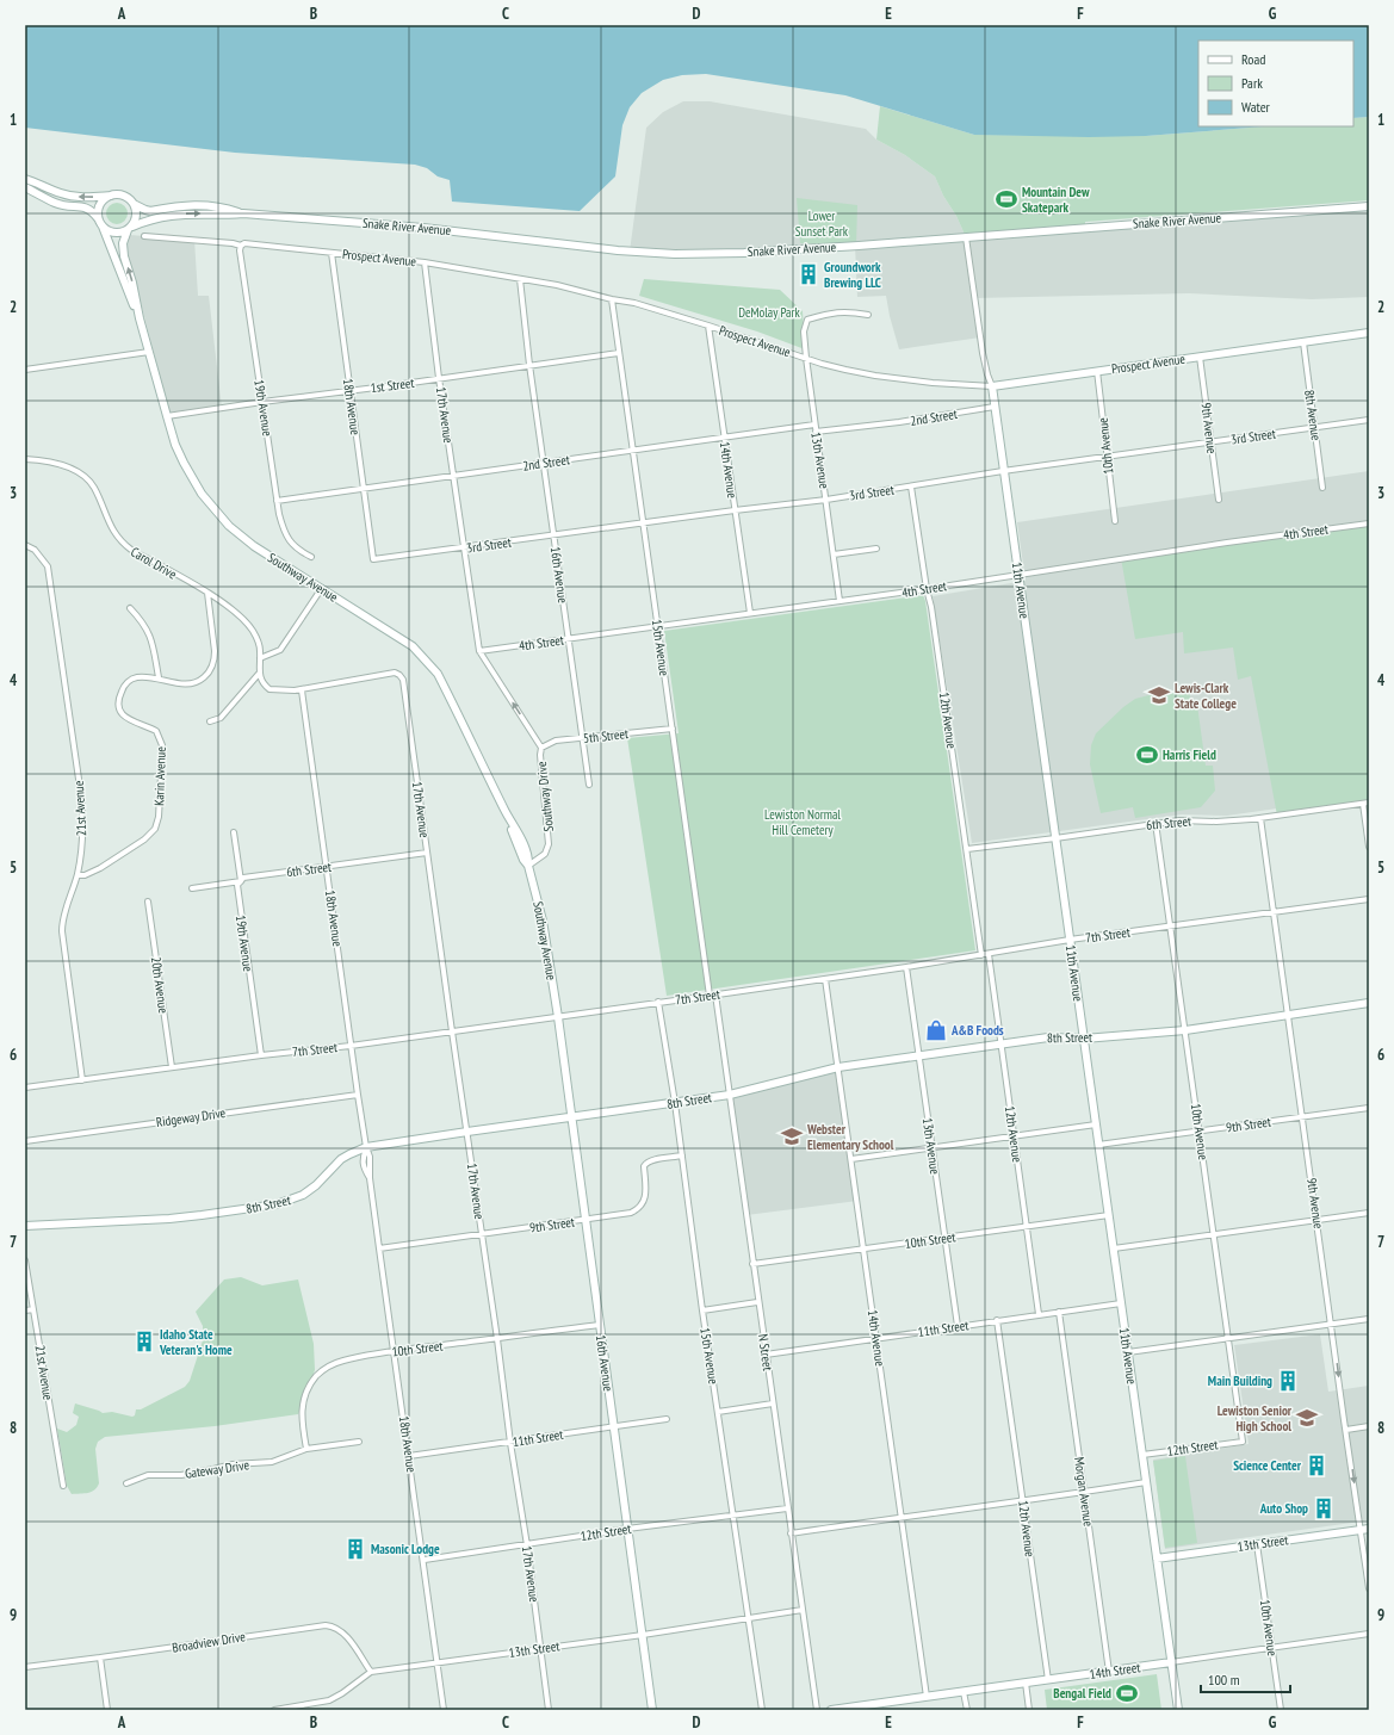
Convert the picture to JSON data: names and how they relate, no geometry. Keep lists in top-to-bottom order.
{
  "streets": {
    "main road": [
      "Snake River Avenue",
      "Prospect Avenue",
      "16th Avenue",
      "Southway Avenue",
      "11th Avenue",
      "8th Street",
      "13th Street",
      "14th Street"
    ],
    "street": [
      "1st Street",
      "18th Avenue",
      "19th Avenue",
      "17th Avenue",
      "8th Avenue",
      "2nd Street",
      "9th Avenue",
      "3rd Street",
      "10th Avenue",
      "13th Avenue",
      "14th Avenue",
      "4th Street",
      "Carol Drive",
      "15th Avenue",
      "12th Avenue",
      "5th Street",
      "Karin Avenue",
      "Southway Drive",
      "21st Avenue",
      "6th Street",
      "7th Street",
      "20th Avenue",
      "Ridgeway Drive",
      "9th Street",
      "10th Street",
      "11th Street",
      "N Street",
      "12th Street",
      "Gateway Drive",
      "Morgan Avenue",
      "Broadview Drive"
    ]
  },
  "crossings": [
    ["Snake River Avenue", "Southway Avenue"],
    ["Snake River Avenue", "11th Avenue"],
    ["Prospect Avenue", "18th Avenue"],
    ["Prospect Avenue", "19th Avenue"],
    ["Prospect Avenue", "17th Avenue"],
    ["Prospect Avenue", "8th Avenue"],
    ["Prospect Avenue", "9th Avenue"],
    ["Prospect Avenue", "10th Avenue"],
    ["Prospect Avenue", "13th Avenue"],
    ["Prospect Avenue", "14th Avenue"],
    ["Prospect Avenue", "16th Avenue"],
    ["Prospect Avenue", "11th Avenue"],
    ["Prospect Avenue", "15th Avenue"],
    ["1st Street", "18th Avenue"],
    ["1st Street", "19th Avenue"],
    ["1st Street", "17th Avenue"],
    ["1st Street", "16th Avenue"],
    ["1st Street", "Southway Avenue"],
    ["1st Street", "15th Avenue"],
    ["18th Avenue", "17th Avenue"],
    ["18th Avenue", "2nd Street"],
    ["18th Avenue", "3rd Street"],
    ["18th Avenue", "6th Street"],
    ["18th Avenue", "7th Street"],
    ["18th Avenue", "8th Street"],
    ["18th Avenue", "Ridgeway Drive"],
    ["18th Avenue", "9th Street"],
    ["18th Avenue", "10th Street"],
    ["18th Avenue", "11th Street"],
    ["18th Avenue", "12th Street"],
    ["18th Avenue", "13th Street"],
    ["19th Avenue", "2nd Street"],
    ["19th Avenue", "6th Street"],
    ["19th Avenue", "7th Street"],
    ["17th Avenue", "2nd Street"],
    ["17th Avenue", "3rd Street"],
    ["17th Avenue", "4th Street"],
    ["17th Avenue", "5th Street"],
    ["17th Avenue", "Southway Drive"],
    ["17th Avenue", "6th Street"],
    ["17th Avenue", "7th Street"],
    ["17th Avenue", "8th Street"],
    ["17th Avenue", "9th Street"],
    ["17th Avenue", "10th Street"],
    ["17th Avenue", "11th Street"],
    ["17th Avenue", "12th Street"],
    ["17th Avenue", "13th Street"],
    ["8th Avenue", "3rd Street"],
    ["2nd Street", "13th Avenue"],
    ["2nd Street", "14th Avenue"],
    ["2nd Street", "16th Avenue"],
    ["2nd Street", "11th Avenue"],
    ["2nd Street", "15th Avenue"],
    ["9th Avenue", "3rd Street"],
    ["9th Avenue", "6th Street"],
    ["9th Avenue", "7th Street"],
    ["9th Avenue", "8th Street"],
    ["9th Avenue", "9th Street"],
    ["9th Avenue", "13th Street"],
    ["3rd Street", "10th Avenue"],
    ["3rd Street", "13th Avenue"],
    ["3rd Street", "14th Avenue"],
    ["3rd Street", "16th Avenue"],
    ["3rd Street", "11th Avenue"],
    ["3rd Street", "15th Avenue"],
    ["3rd Street", "12th Avenue"],
    ["10th Avenue", "6th Street"],
    ["10th Avenue", "7th Street"],
    ["10th Avenue", "8th Street"],
    ["10th Avenue", "9th Street"],
    ["10th Avenue", "12th Street"],
    ["10th Avenue", "13th Street"],
    ["10th Avenue", "14th Street"],
    ["13th Avenue", "4th Street"],
    ["13th Avenue", "7th Street"],
    ["13th Avenue", "8th Street"],
    ["13th Avenue", "10th Street"],
    ["13th Avenue", "11th Street"],
    ["14th Avenue", "4th Street"],
    ["14th Avenue", "7th Street"],
    ["14th Avenue", "8th Street"],
    ["14th Avenue", "10th Street"],
    ["14th Avenue", "11th Street"],
    ["14th Avenue", "14th Street"],
    ["4th Street", "16th Avenue"],
    ["4th Street", "11th Avenue"],
    ["4th Street", "15th Avenue"],
    ["4th Street", "12th Avenue"],
    ["Carol Drive", "Karin Avenue"],
    ["16th Avenue", "Southway Avenue"],
    ["16th Avenue", "5th Street"],
    ["16th Avenue", "7th Street"],
    ["16th Avenue", "8th Street"],
    ["16th Avenue", "9th Street"],
    ["16th Avenue", "10th Street"],
    ["16th Avenue", "11th Street"],
    ["16th Avenue", "12th Street"],
    ["16th Avenue", "13th Street"],
    ["Southway Avenue", "Southway Drive"],
    ["Southway Avenue", "7th Street"],
    ["11th Avenue", "6th Street"],
    ["11th Avenue", "7th Street"],
    ["11th Avenue", "8th Street"],
    ["11th Avenue", "9th Street"],
    ["11th Avenue", "10th Street"],
    ["11th Avenue", "11th Street"],
    ["11th Avenue", "12th Street"],
    ["11th Avenue", "13th Street"],
    ["11th Avenue", "14th Street"],
    ["15th Avenue", "5th Street"],
    ["15th Avenue", "7th Street"],
    ["15th Avenue", "8th Street"],
    ["15th Avenue", "9th Street"],
    ["15th Avenue", "N Street"],
    ["15th Avenue", "12th Street"],
    ["15th Avenue", "13th Street"],
    ["12th Avenue", "6th Street"],
    ["12th Avenue", "7th Street"],
    ["12th Avenue", "8th Street"],
    ["12th Avenue", "10th Street"],
    ["12th Avenue", "11th Street"],
    ["12th Avenue", "14th Street"],
    ["5th Street", "Southway Drive"],
    ["Karin Avenue", "21st Avenue"],
    ["21st Avenue", "7th Street"],
    ["7th Street", "20th Avenue"],
    ["7th Street", "N Street"],
    ["8th Street", "N Street"],
    ["10th Street", "N Street"],
    ["10th Street", "Gateway Drive"],
    ["11th Street", "N Street"],
    ["11th Street", "Morgan Avenue"],
    ["N Street", "12th Street"],
    ["N Street", "13th Street"],
    ["Morgan Avenue", "14th Street"],
    ["13th Street", "Broadview Drive"]
  ],
  "parks": ["Lower Sunset Park", "DeMolay Park", "Lewiston Normal Hill Cemetery"],
  "places": {
    "sports": ["Mountain Dew Skatepark", "Harris Field", "Bengal Field"],
    "building": [
      "Groundwork Brewing LLC",
      "Idaho State Veteran's Home",
      "Main Building",
      "Science Center",
      "Auto Shop",
      "Masonic Lodge"
    ],
    "school or university": ["Lewis-Clark State College", "Webster Elementary School", "Lewiston Senior High School"],
    "shop": ["A&B Foods"]
  },
  "legend": ["Road", "Park", "Water"],
  "scale_bar": "100 m",
  "grid": {
    "columns": [
      "A",
      "B",
      "C",
      "D",
      "E",
      "F",
      "G"
    ],
    "rows": [
      "1",
      "2",
      "3",
      "4",
      "5",
      "6",
      "7",
      "8",
      "9"
    ]
  }
}
